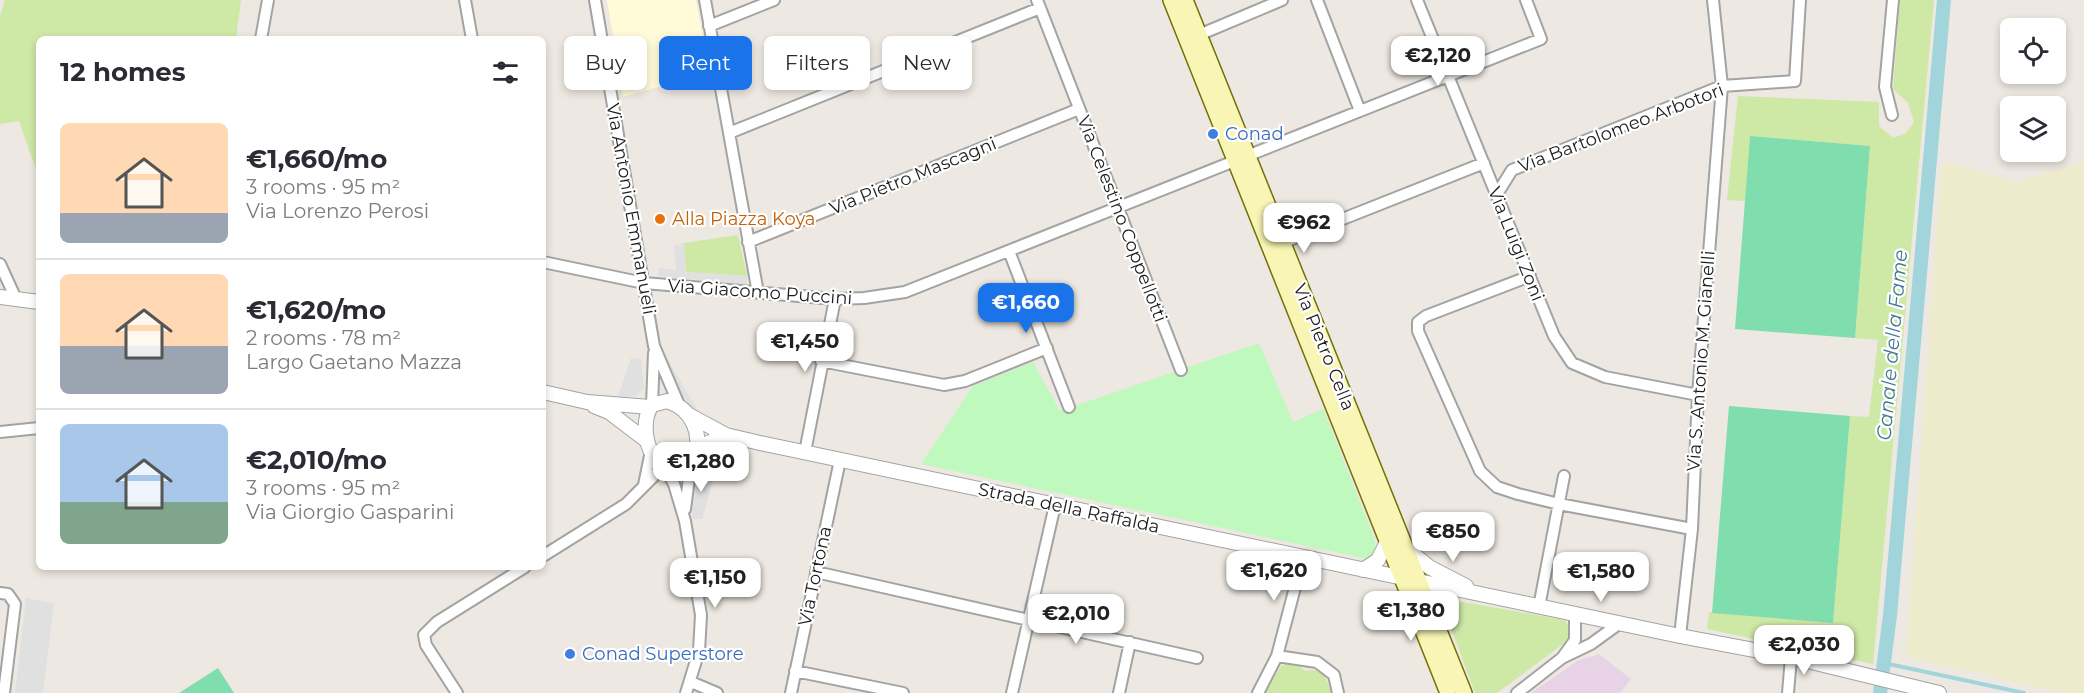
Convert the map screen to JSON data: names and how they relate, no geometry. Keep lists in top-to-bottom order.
{
  "streets": {
    "main road": ["Via Pietro Cella"],
    "street": [
      "Via Bartolomeo Arbotori",
      "Via Pietro Mascagni",
      "Via Antonio Emmanueli",
      "Via Celestino Coppellotti",
      "Via Luigi Zoni",
      "Via Giacomo Puccini",
      "Via S. Antonio M. Gianelli",
      "Strada della Raffalda",
      "Via Tortona"
    ]
  },
  "crossings": [
    ["Via Bartolomeo Arbotori", "Via Luigi Zoni"],
    ["Via Bartolomeo Arbotori", "Via S. Antonio M. Gianelli"],
    ["Via Pietro Mascagni", "Via Celestino Coppellotti"],
    ["Via Antonio Emmanueli", "Via Giacomo Puccini"],
    ["Via Antonio Emmanueli", "Strada della Raffalda"],
    ["Via Celestino Coppellotti", "Via Giacomo Puccini"],
    ["Via Luigi Zoni", "Via Giacomo Puccini"],
    ["Via Luigi Zoni", "Via S. Antonio M. Gianelli"],
    ["Via Giacomo Puccini", "Via Pietro Cella"],
    ["Via Pietro Cella", "Strada della Raffalda"],
    ["Strada della Raffalda", "Via Tortona"]
  ],
  "water": ["Canale della Fame"],
  "places": ["Conad", "Alla Piazza Koya", "Conad Superstore"],
  "page": {
    "price": [
      "€2,120",
      "€962",
      "€1,660",
      "€1,450",
      "€1,280",
      "€850",
      "€1,620",
      "€1,580",
      "€1,150",
      "€1,380",
      "€2,010",
      "€2,030"
    ],
    "chip": [
      "Buy",
      "Rent",
      "Filters",
      "New"
    ],
    "heading": "12 homes",
    "list": [
      {
        "name": "€1,660/mo",
        "note": "3 rooms · 95 m² · Via Lorenzo Perosi"
      },
      {
        "name": "€1,620/mo",
        "note": "2 rooms · 78 m² · Largo Gaetano Mazza"
      },
      {
        "name": "€2,010/mo",
        "note": "3 rooms · 95 m² · Via Giorgio Gasparini"
      }
    ]
  }
}
